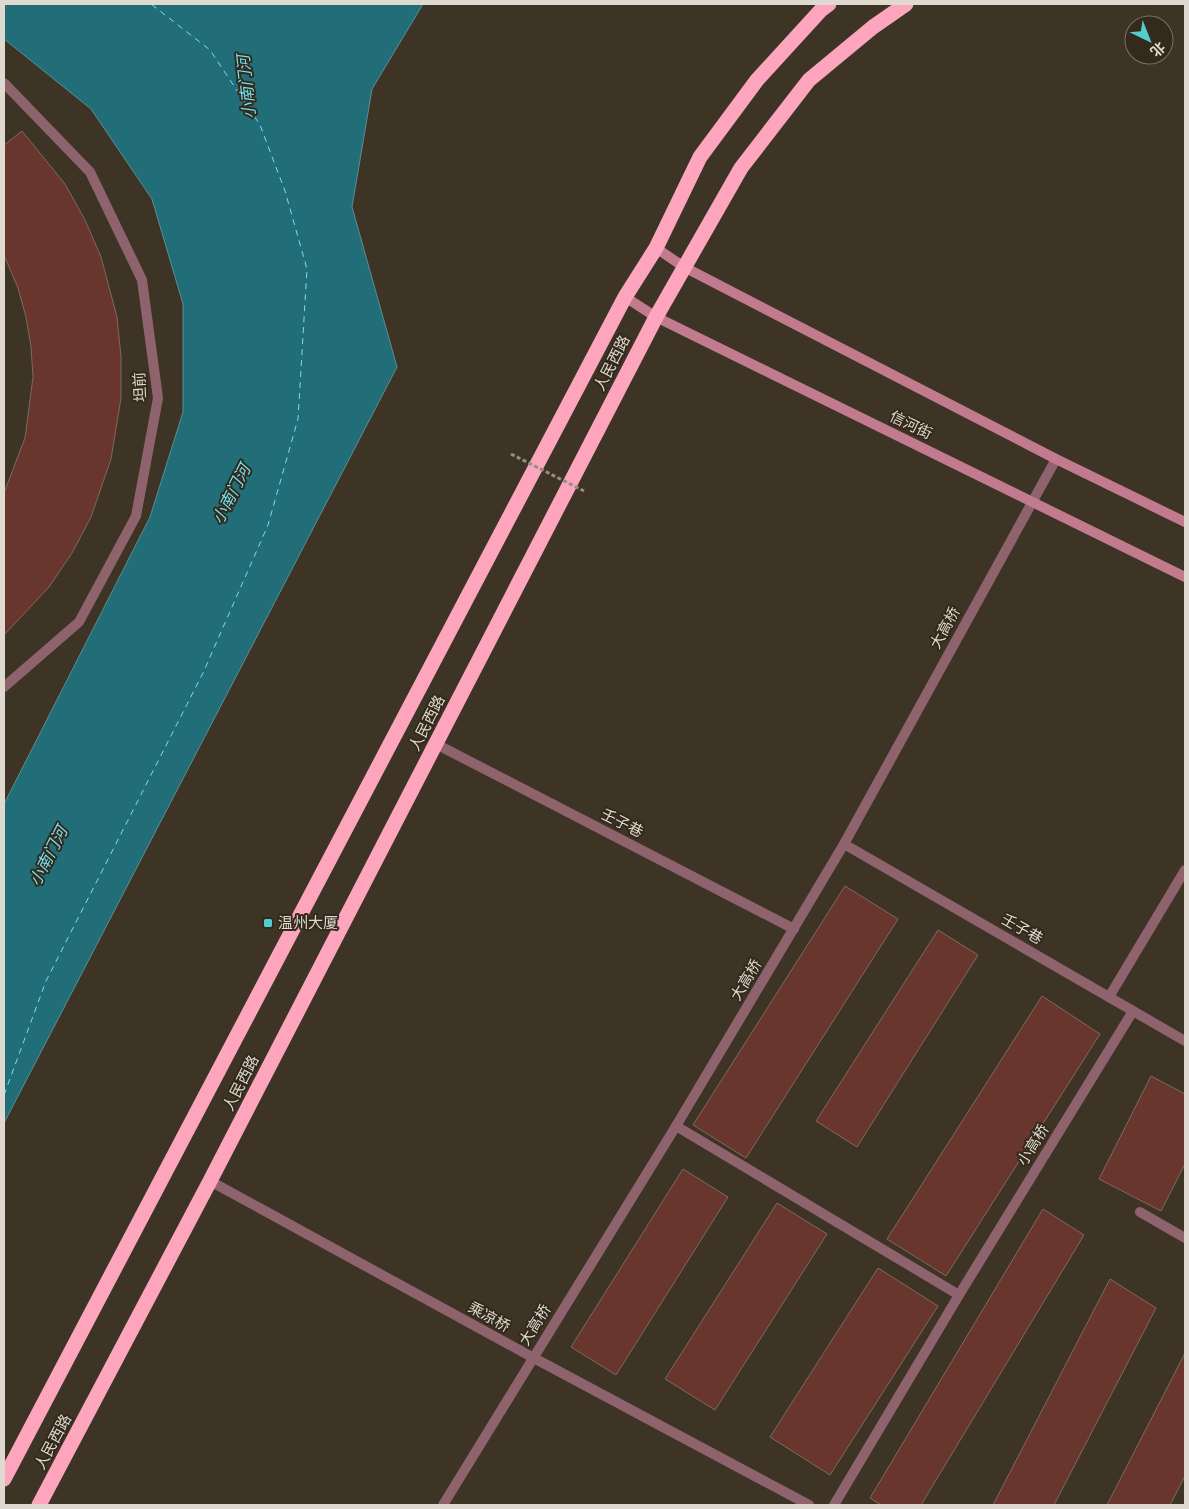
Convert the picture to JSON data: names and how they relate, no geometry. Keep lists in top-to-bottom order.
{
  "streets": {
    "highway": ["人民西路"],
    "main road": ["信河街"],
    "street": [
      "坦前",
      "大高桥",
      "壬子巷",
      "小高桥",
      "乘凉桥"
    ]
  },
  "crossings": [
    ["人民西路", "信河街"],
    ["人民西路", "壬子巷"],
    ["人民西路", "乘凉桥"],
    ["信河街", "大高桥"],
    ["大高桥", "壬子巷"],
    ["大高桥", "乘凉桥"],
    ["壬子巷", "小高桥"]
  ],
  "water": ["小南门河"],
  "places": {
    "transit": ["温州大厦"]
  },
  "north": "bottom right"
}
